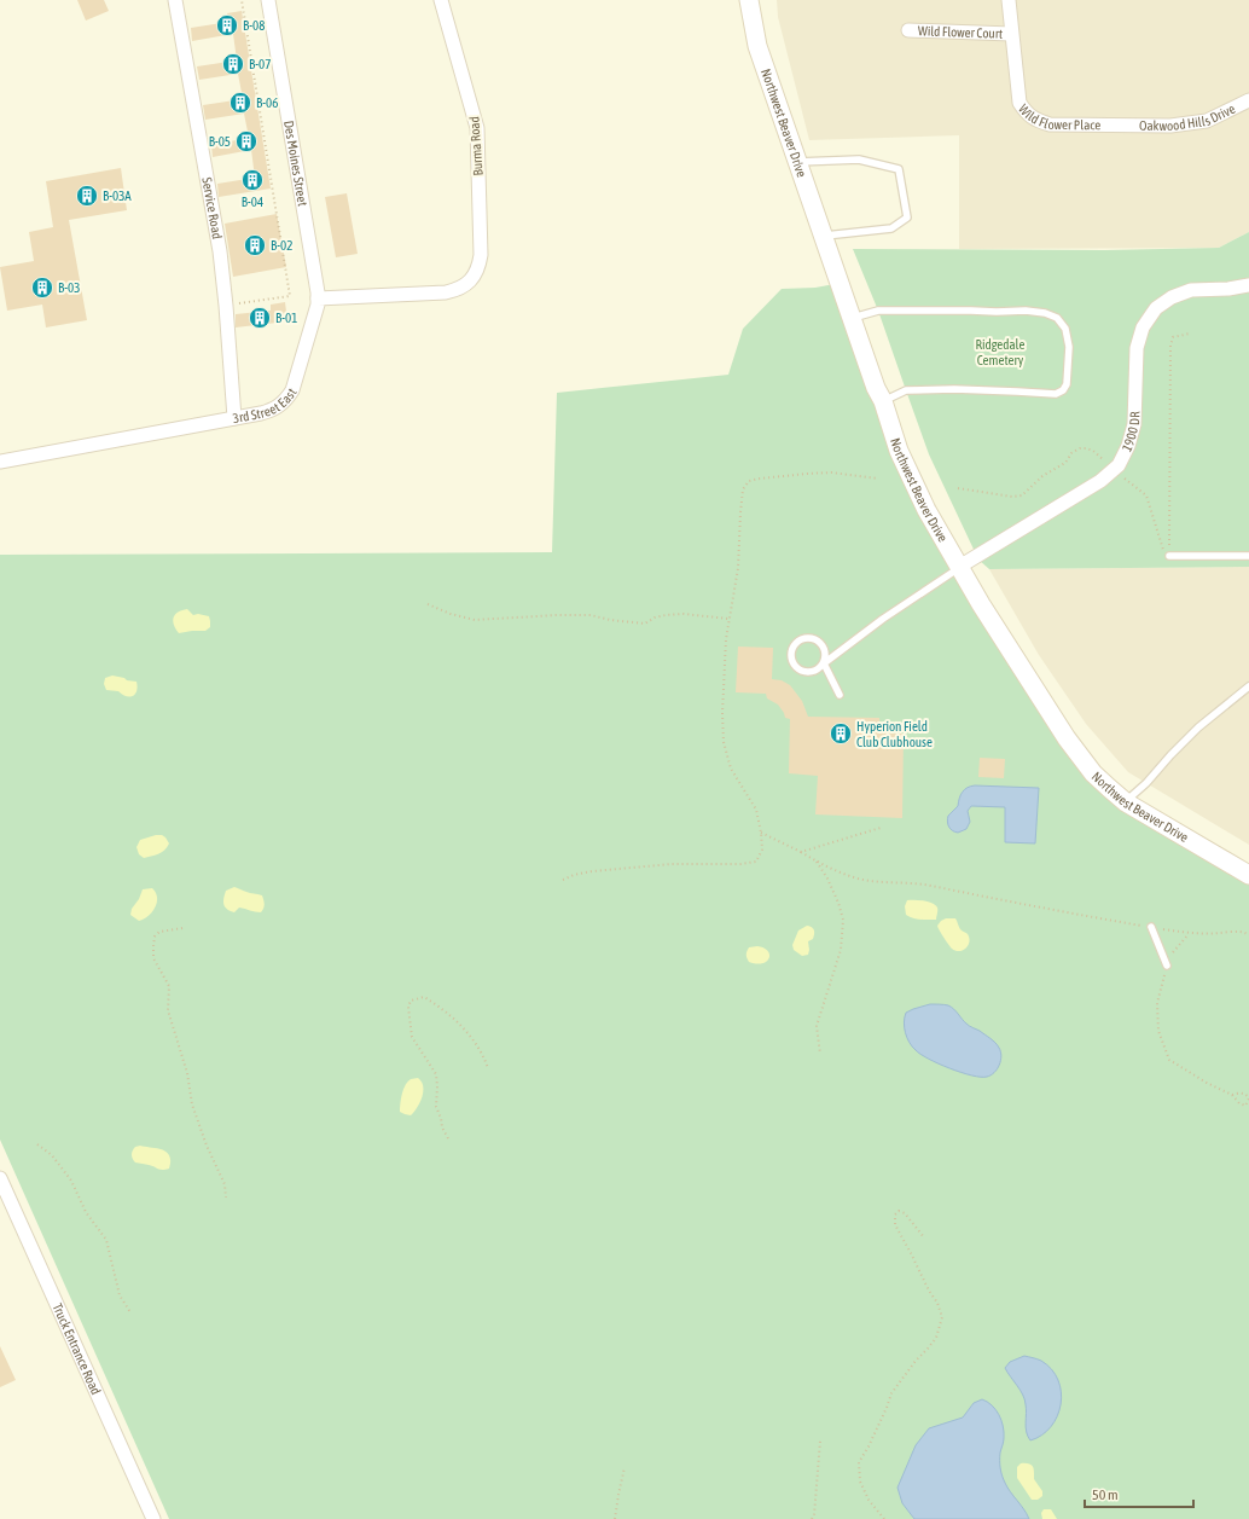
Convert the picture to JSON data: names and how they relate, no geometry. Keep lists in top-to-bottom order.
{
  "streets": {
    "main road": ["Northwest Beaver Drive"],
    "street": [
      "Wild Flower Court",
      "Wild Flower Place",
      "Oakwood Hills Drive",
      "Burma Road",
      "Des Moines Street",
      "Service Road",
      "3rd Street East",
      "1900 DR",
      "Truck Entrance Road"
    ]
  },
  "crossings": [
    ["Wild Flower Court", "Wild Flower Place"],
    ["Wild Flower Place", "Oakwood Hills Drive"],
    ["Northwest Beaver Drive", "1900 DR"],
    ["Burma Road", "Des Moines Street"],
    ["Burma Road", "3rd Street East"],
    ["Des Moines Street", "3rd Street East"],
    ["Service Road", "3rd Street East"]
  ],
  "parks": ["Ridgedale Cemetery"],
  "places": {
    "building": [
      "B-08",
      "B-07",
      "B-06",
      "B-05",
      "B-04",
      "B-03A",
      "B-02",
      "B-03",
      "B-01",
      "Hyperion Field Club Clubhouse"
    ]
  },
  "scale_bar": "50 m"
}
